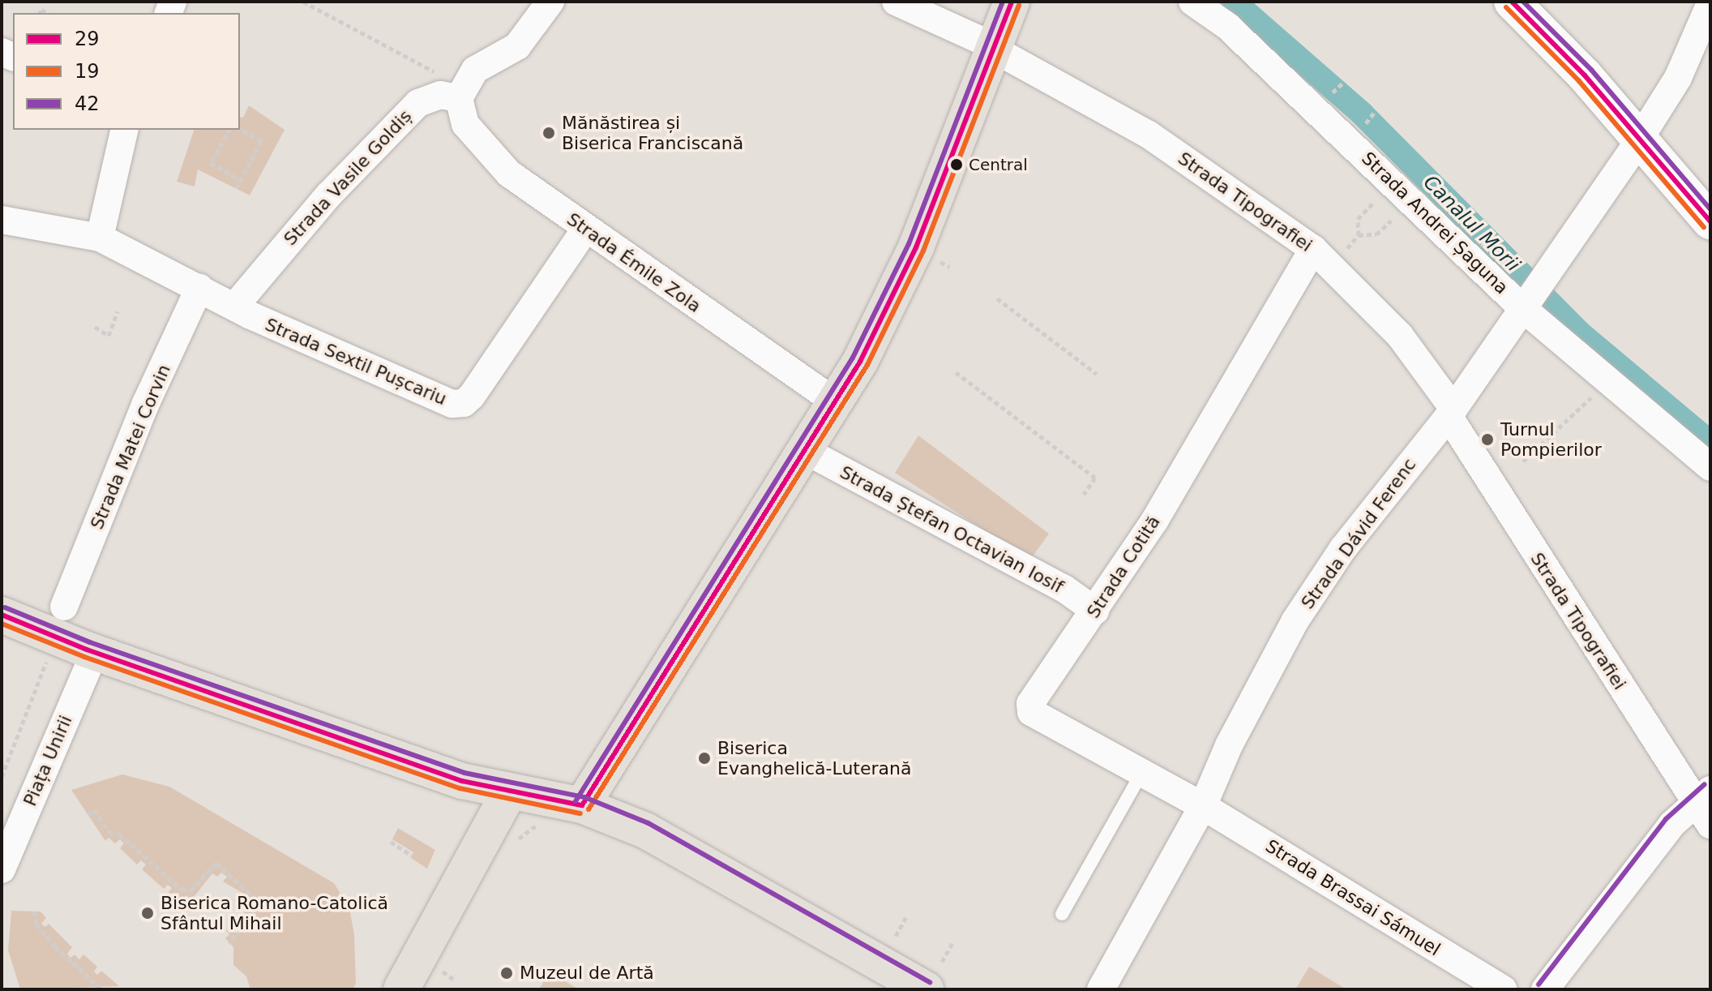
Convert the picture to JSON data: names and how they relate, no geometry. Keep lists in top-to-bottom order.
{
  "streets": {
    "street": [
      "Strada Vasile Goldiș",
      "Strada Tipografiei",
      "Strada Andrei Șaguna",
      "Strada Émile Zola",
      "Strada Sextil Pușcariu",
      "Strada Matei Corvin",
      "Strada Ștefan Octavian Iosif",
      "Strada Dávid Ferenc",
      "Strada Cotită",
      "Piața Unirii",
      "Strada Brassai Sámuel"
    ]
  },
  "crossings": [
    ["Strada Vasile Goldiș", "Strada Émile Zola"],
    ["Strada Vasile Goldiș", "Strada Sextil Pușcariu"],
    ["Strada Tipografiei", "Strada Dávid Ferenc"],
    ["Strada Tipografiei", "Strada Cotită"],
    ["Strada Andrei Șaguna", "Strada Dávid Ferenc"],
    ["Strada Émile Zola", "Strada Sextil Pușcariu"],
    ["Strada Ștefan Octavian Iosif", "Strada Cotită"],
    ["Strada Dávid Ferenc", "Strada Cotită"],
    ["Strada Dávid Ferenc", "Strada Brassai Sámuel"],
    ["Strada Cotită", "Strada Brassai Sámuel"]
  ],
  "water": ["Canalul Morii"],
  "places": [
    "Mănăstirea și Biserica Franciscană",
    "Central",
    "Turnul Pompierilor",
    "Biserica Evanghelică-Luterană",
    "Biserica Romano-Catolică Sfântul Mihail",
    "Muzeul de Artă"
  ],
  "lines": ["transit line 29", "transit line 42", "transit line 19"],
  "legend": ["29", "19", "42"]
}
